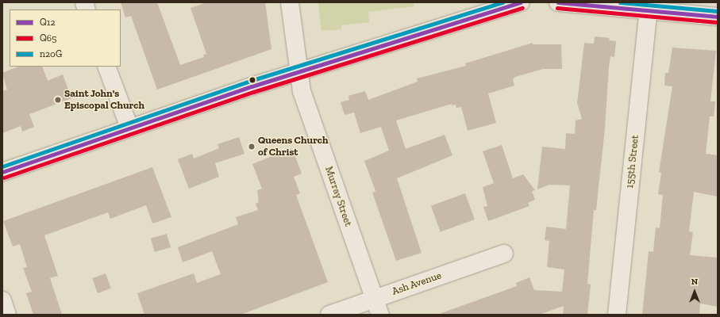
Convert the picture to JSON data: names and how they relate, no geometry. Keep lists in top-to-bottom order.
{
  "streets": {
    "street": ["155th Street", "Murray Street", "Ash Avenue"]
  },
  "crossings": [
    ["Murray Street", "Ash Avenue"]
  ],
  "places": ["Saint John's Episcopal Church", "Queens Church of Christ"],
  "lines": ["transit line Q12", "transit line n20G", "transit line Q65"],
  "legend": ["Q12", "Q65", "n20G"],
  "north": "top"
}
